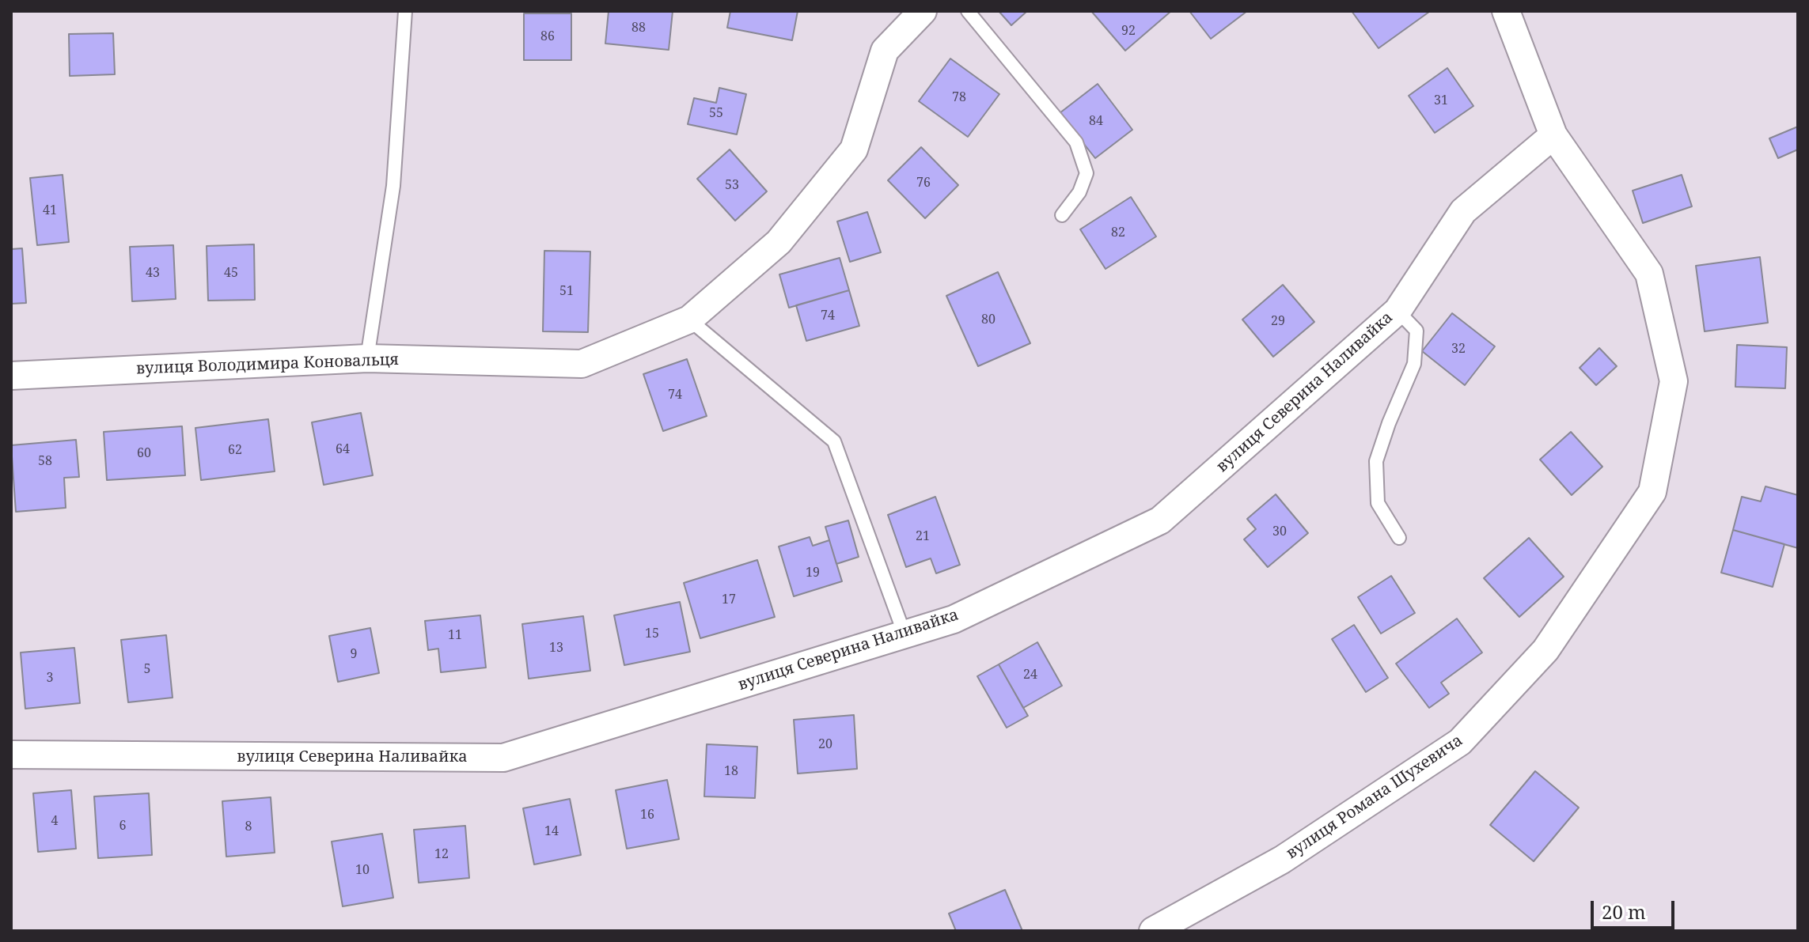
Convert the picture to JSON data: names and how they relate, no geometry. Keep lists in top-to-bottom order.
{
  "streets": {
    "street": ["вулиця Володимира Коновальця", "вулиця Северина Наливайка", "вулиця Романа Шухевича"]
  },
  "crossings": [
    ["вулиця Северина Наливайка", "вулиця Романа Шухевича"]
  ],
  "house_numbers": [
    "88",
    "92",
    "86",
    "78",
    "31",
    "55",
    "84",
    "76",
    "53",
    "41",
    "82",
    "43",
    "45",
    "51",
    "74",
    "80",
    "29",
    "32",
    "74",
    "64",
    "62",
    "60",
    "58",
    "30",
    "21",
    "19",
    "17",
    "15",
    "11",
    "13",
    "9",
    "5",
    "24",
    "3",
    "20",
    "18",
    "16",
    "4",
    "6",
    "8",
    "14",
    "12",
    "10"
  ],
  "scale_bar": "20 m"
}
